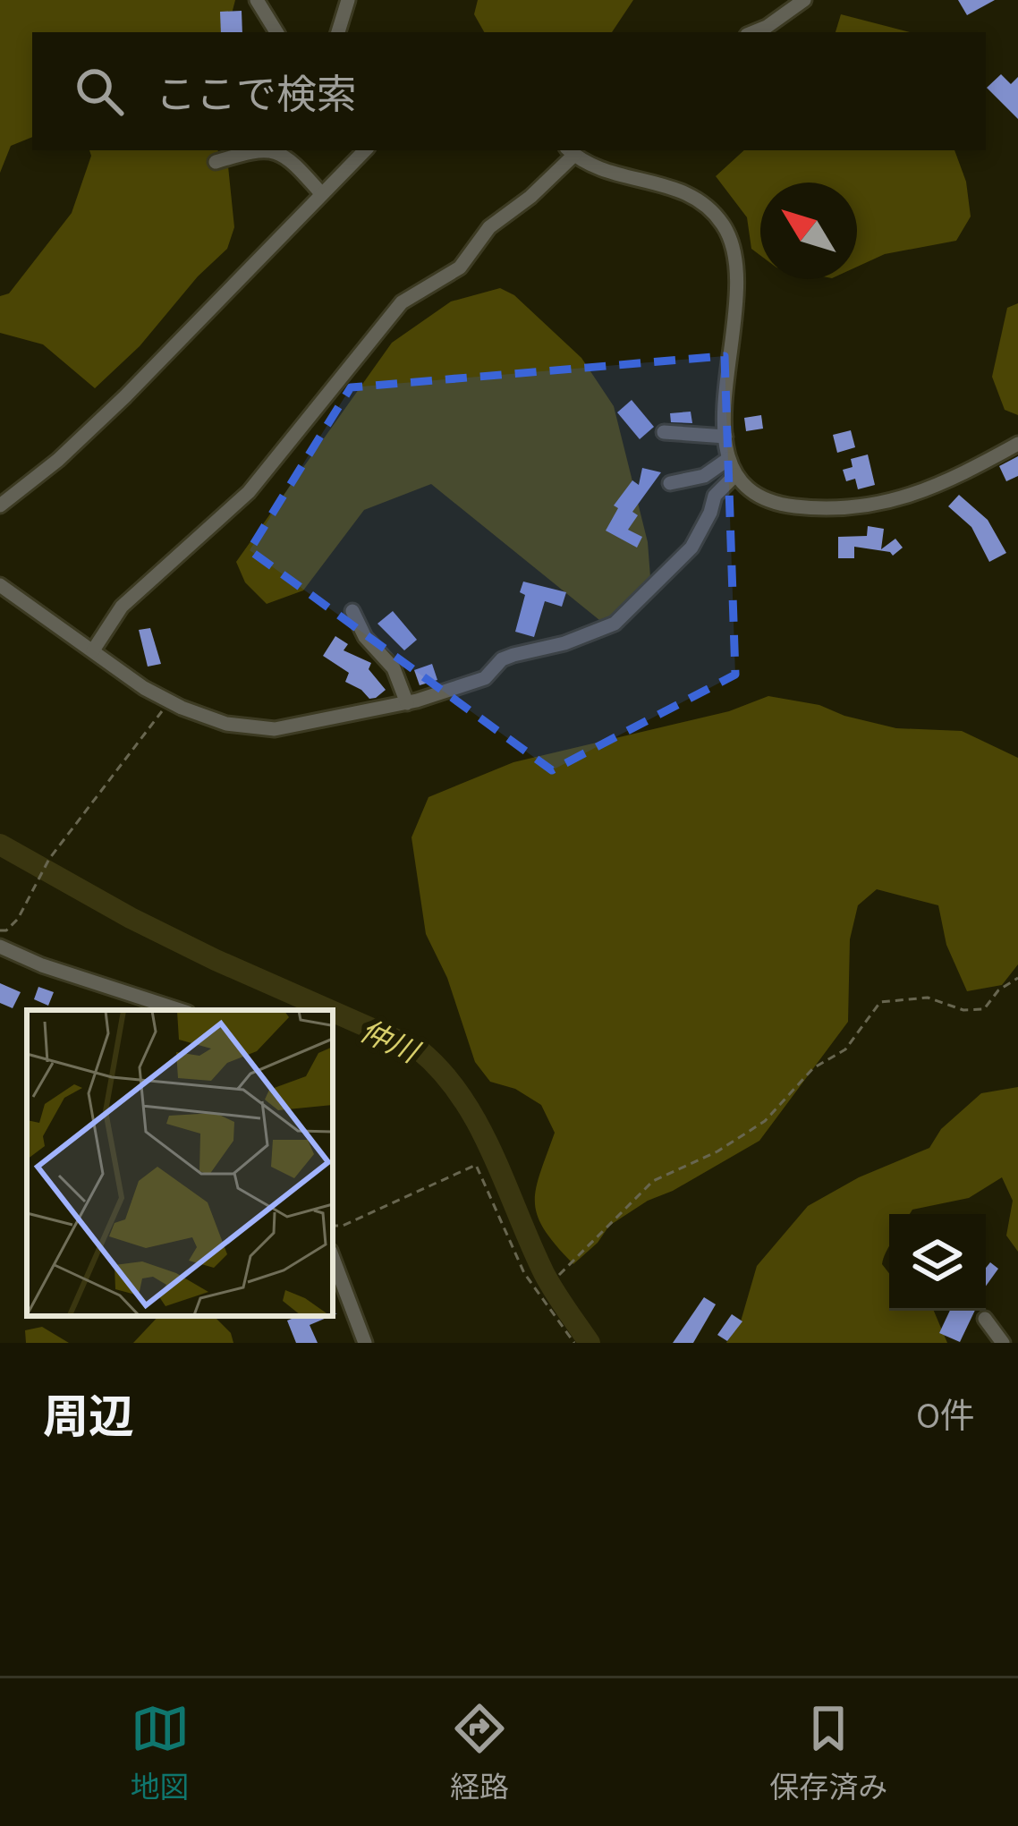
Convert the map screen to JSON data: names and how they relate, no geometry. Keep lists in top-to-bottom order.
{
  "water": ["仲川"],
  "north": "top left",
  "page": {
    "search": "ここで検索",
    "heading": ["周辺", "0件"],
    "nav": ["地図", "経路", "保存済み"]
  }
}
